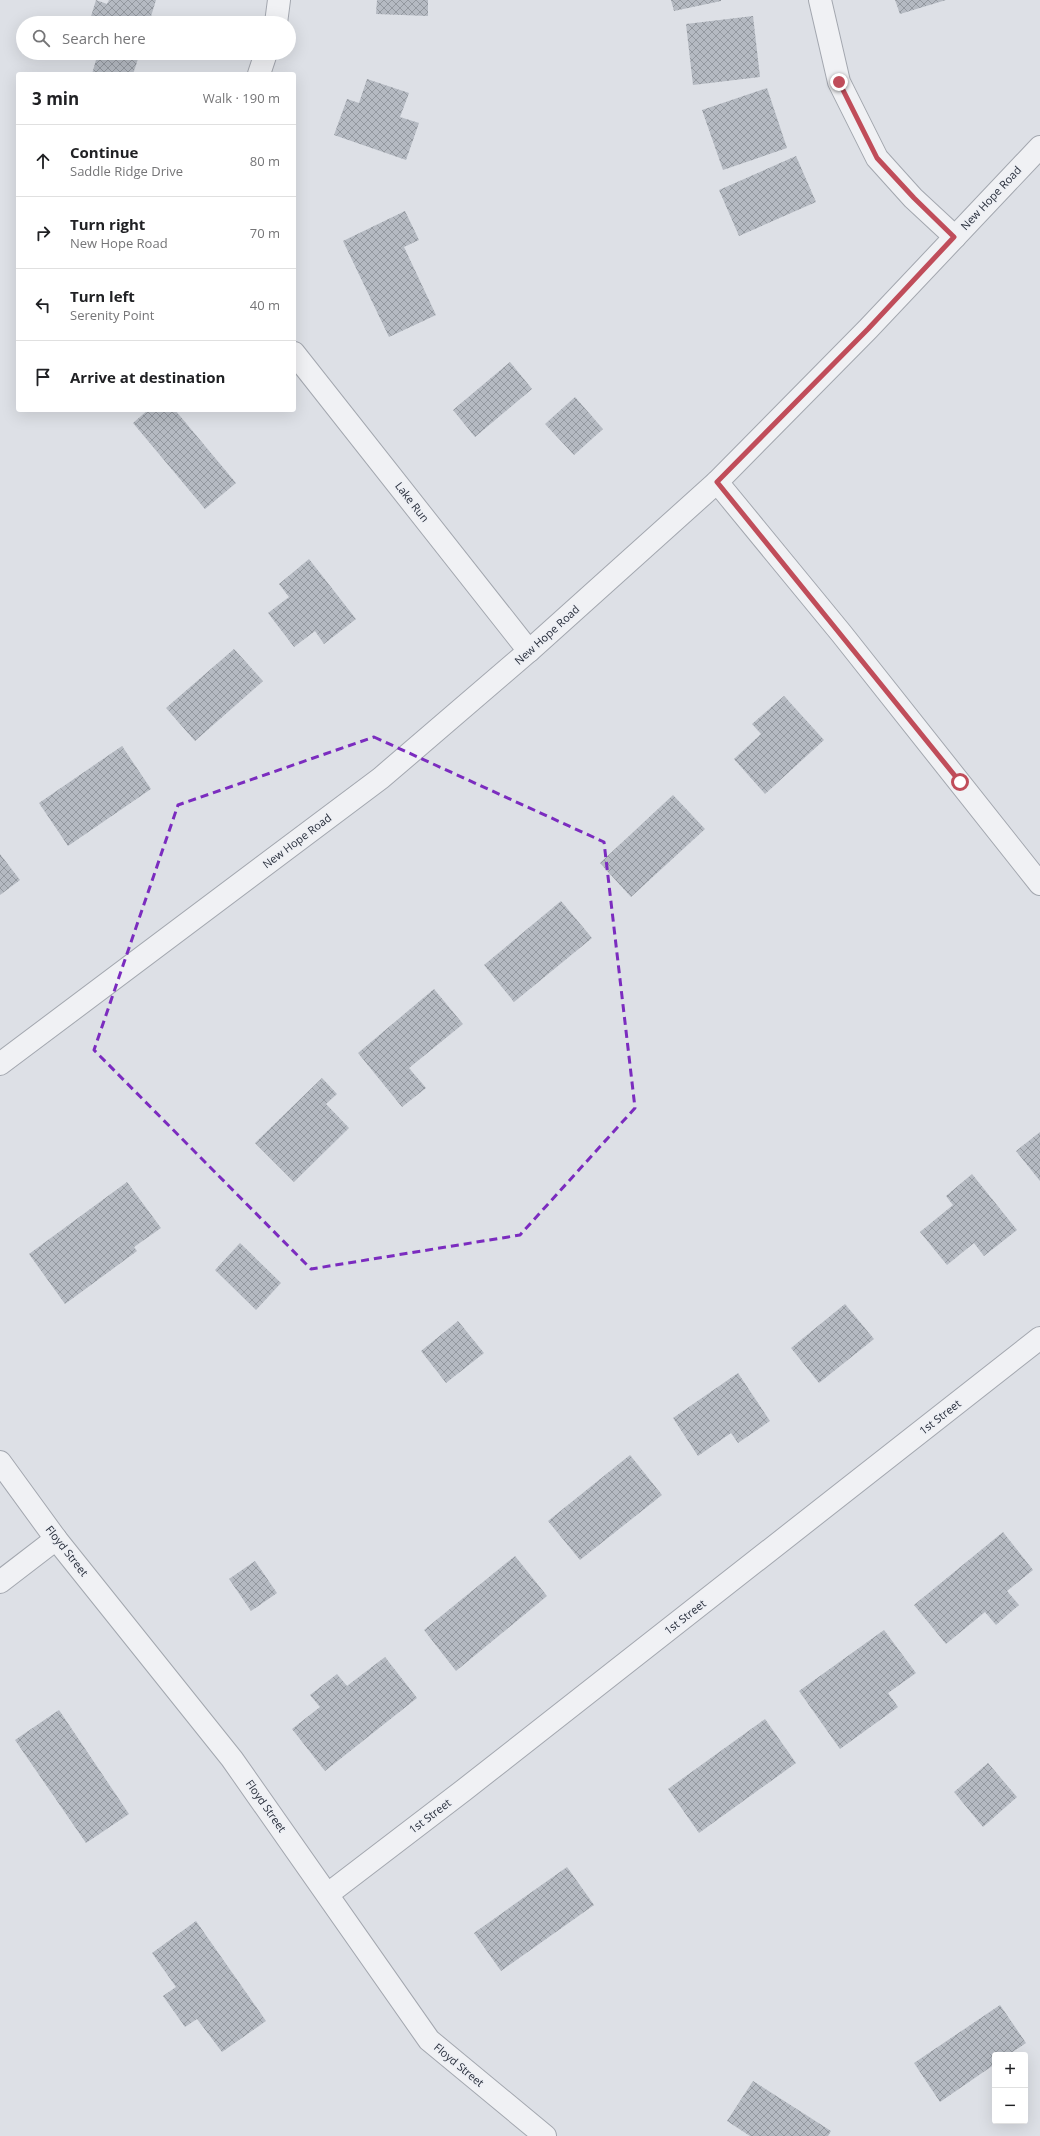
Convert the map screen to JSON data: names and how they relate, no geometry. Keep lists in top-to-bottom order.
{
  "streets": {
    "street": [
      "New Hope Road",
      "Lake Run",
      "1st Street",
      "Floyd Street"
    ]
  },
  "crossings": [
    ["New Hope Road", "Lake Run"],
    ["1st Street", "Floyd Street"]
  ],
  "page": {
    "search": "Search here",
    "heading": ["3 min", "Walk · 190 m"],
    "list": [
      ["Continue", "Saddle Ridge Drive", "80 m"],
      ["Turn right", "New Hope Road", "70 m"],
      ["Turn left", "Serenity Point", "40 m"],
      "Arrive at destination"
    ],
    "map_buttons": ["+", "−"]
  }
}
